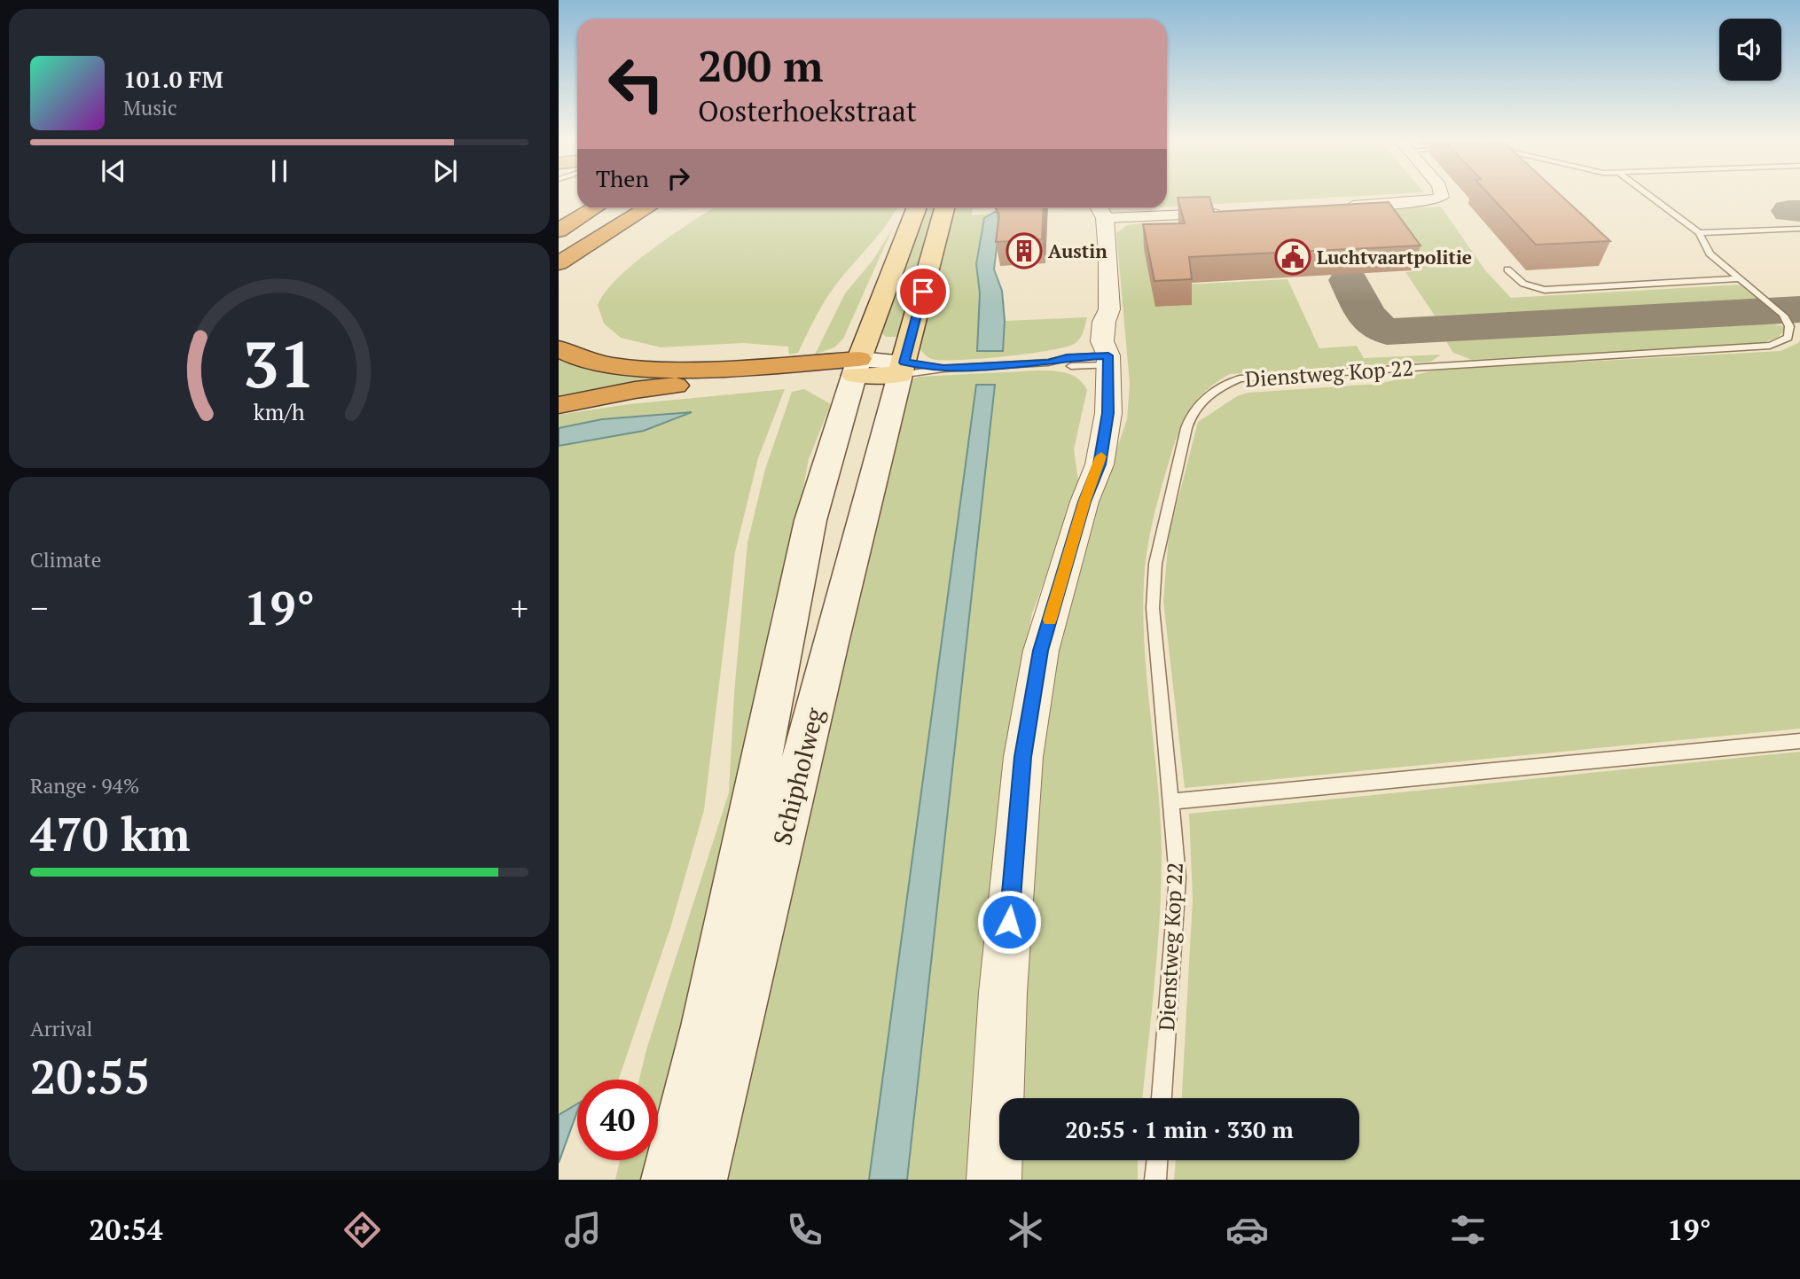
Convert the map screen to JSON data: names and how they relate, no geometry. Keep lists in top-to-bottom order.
{
  "streets": {
    "main road": ["Schipholweg"],
    "lane": ["Dienstweg Kop 22"]
  },
  "places": {
    "building": ["Austin"],
    "public building": ["Luchtvaartpolitie"]
  },
  "page": {
    "turn": ["200 m", "Oosterhoekstraat"],
    "song": ["101.0 FM", "Music"],
    "then": "Then",
    "tile": [
      "Climate",
      ["Range · 94%", "470 km"],
      ["Arrival", "20:55"]
    ],
    "heat": ["−", "19°", "+"],
    "limit": "40",
    "trip": "20:55 · 1 min · 330 m",
    "tabs": ["20:54", "19°"],
    "gauge": ["31", "km/h"]
  }
}
